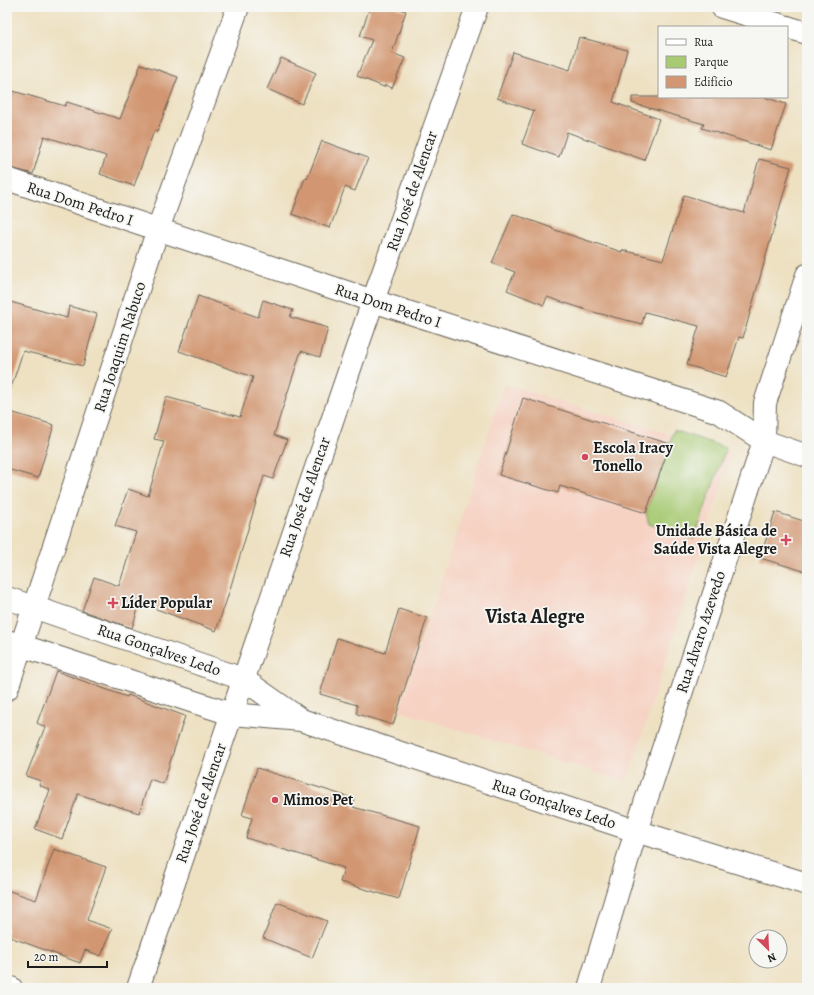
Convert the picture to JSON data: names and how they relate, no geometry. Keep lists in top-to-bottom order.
{
  "streets": {
    "street": [
      "Rua José de Alencar",
      "Rua Dom Pedro I",
      "Rua Joaquim Nabuco",
      "Rua Alvaro Azevedo",
      "Rua Gonçalves Ledo"
    ]
  },
  "crossings": [
    ["Rua José de Alencar", "Rua Dom Pedro I"],
    ["Rua José de Alencar", "Rua Gonçalves Ledo"],
    ["Rua Dom Pedro I", "Rua Joaquim Nabuco"],
    ["Rua Dom Pedro I", "Rua Alvaro Azevedo"],
    ["Rua Joaquim Nabuco", "Rua Gonçalves Ledo"],
    ["Rua Alvaro Azevedo", "Rua Gonçalves Ledo"]
  ],
  "districts": ["Vista Alegre"],
  "places": {
    "other": ["Escola Iracy Tonello", "Mimos Pet"],
    "health": ["Unidade Básica de Saúde Vista Alegre", "Líder Popular"]
  },
  "legend": ["Rua", "Parque", "Edifício"],
  "scale_bar": "20 m",
  "north": "bottom right"
}
